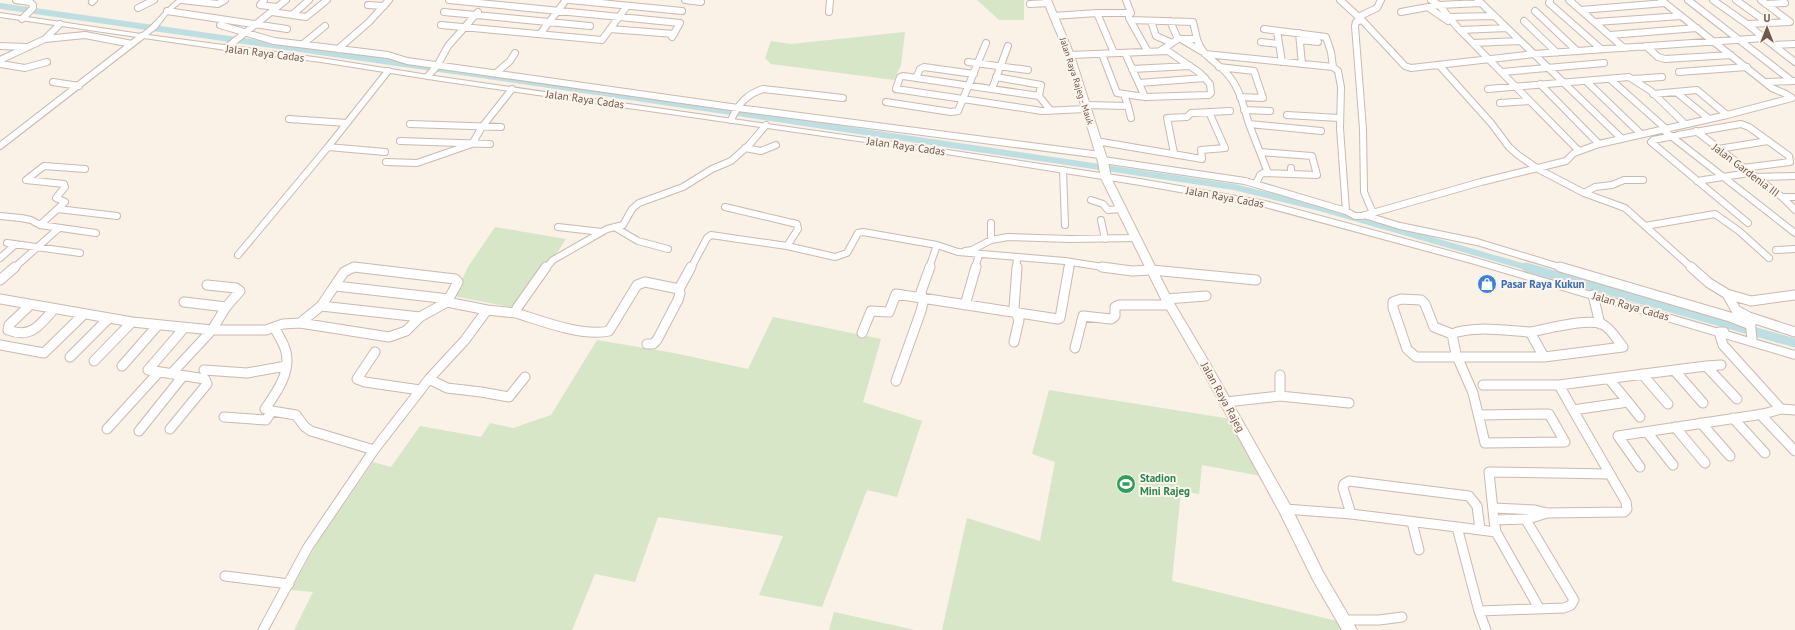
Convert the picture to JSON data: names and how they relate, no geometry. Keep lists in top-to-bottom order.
{
  "streets": {
    "main road": ["Jalan Raya Rajeg - Mauk", "Jalan Raya Rajeg"],
    "street": ["Jalan Raya Cadas", "Jalan Gardenia III"]
  },
  "crossings": [
    ["Jalan Raya Cadas", "Jalan Raya Rajeg"],
    ["Jalan Raya Rajeg - Mauk", "Jalan Raya Rajeg"]
  ],
  "places": {
    "shop": ["Pasar Raya Kukun"],
    "sports": ["Stadion Mini Rajeg"]
  },
  "north": "top"
}
